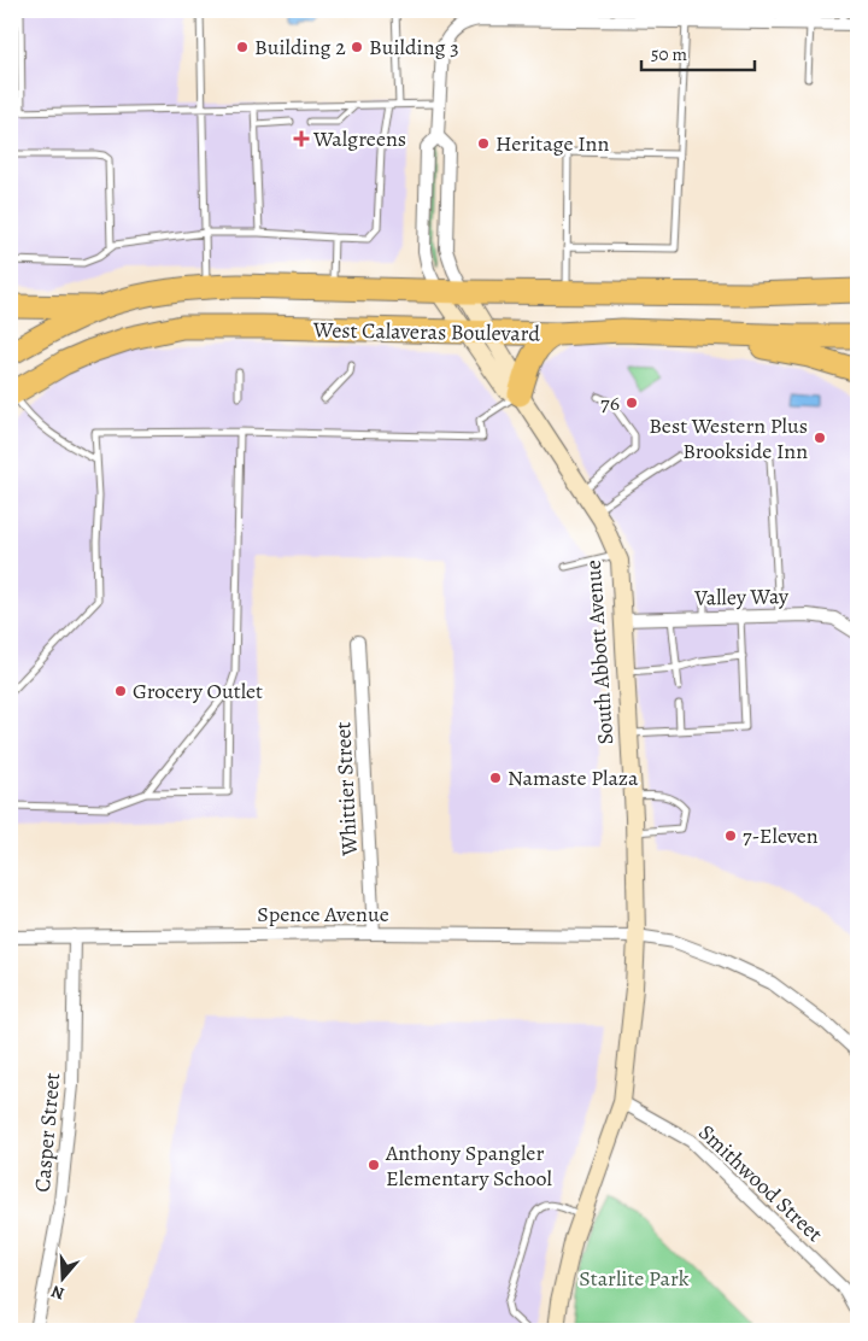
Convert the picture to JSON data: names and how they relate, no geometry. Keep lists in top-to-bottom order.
{
  "streets": {
    "highway": ["West Calaveras Boulevard"],
    "street": [
      "Valley Way",
      "South Abbott Avenue",
      "Whittier Street",
      "Spence Avenue",
      "Casper Street",
      "Smithwood Street"
    ]
  },
  "crossings": [
    ["West Calaveras Boulevard", "South Abbott Avenue"],
    ["Valley Way", "South Abbott Avenue"],
    ["South Abbott Avenue", "Spence Avenue"],
    ["South Abbott Avenue", "Smithwood Street"],
    ["Whittier Street", "Spence Avenue"],
    ["Spence Avenue", "Casper Street"]
  ],
  "parks": ["Starlite Park"],
  "places": {
    "other": [
      "Building 2",
      "Building 3",
      "Heritage Inn",
      "76",
      "Best Western Plus Brookside Inn",
      "Grocery Outlet",
      "Namaste Plaza",
      "7-Eleven",
      "Anthony Spangler Elementary School"
    ],
    "health": ["Walgreens"]
  },
  "scale_bar": "50 m",
  "north": "bottom"
}
